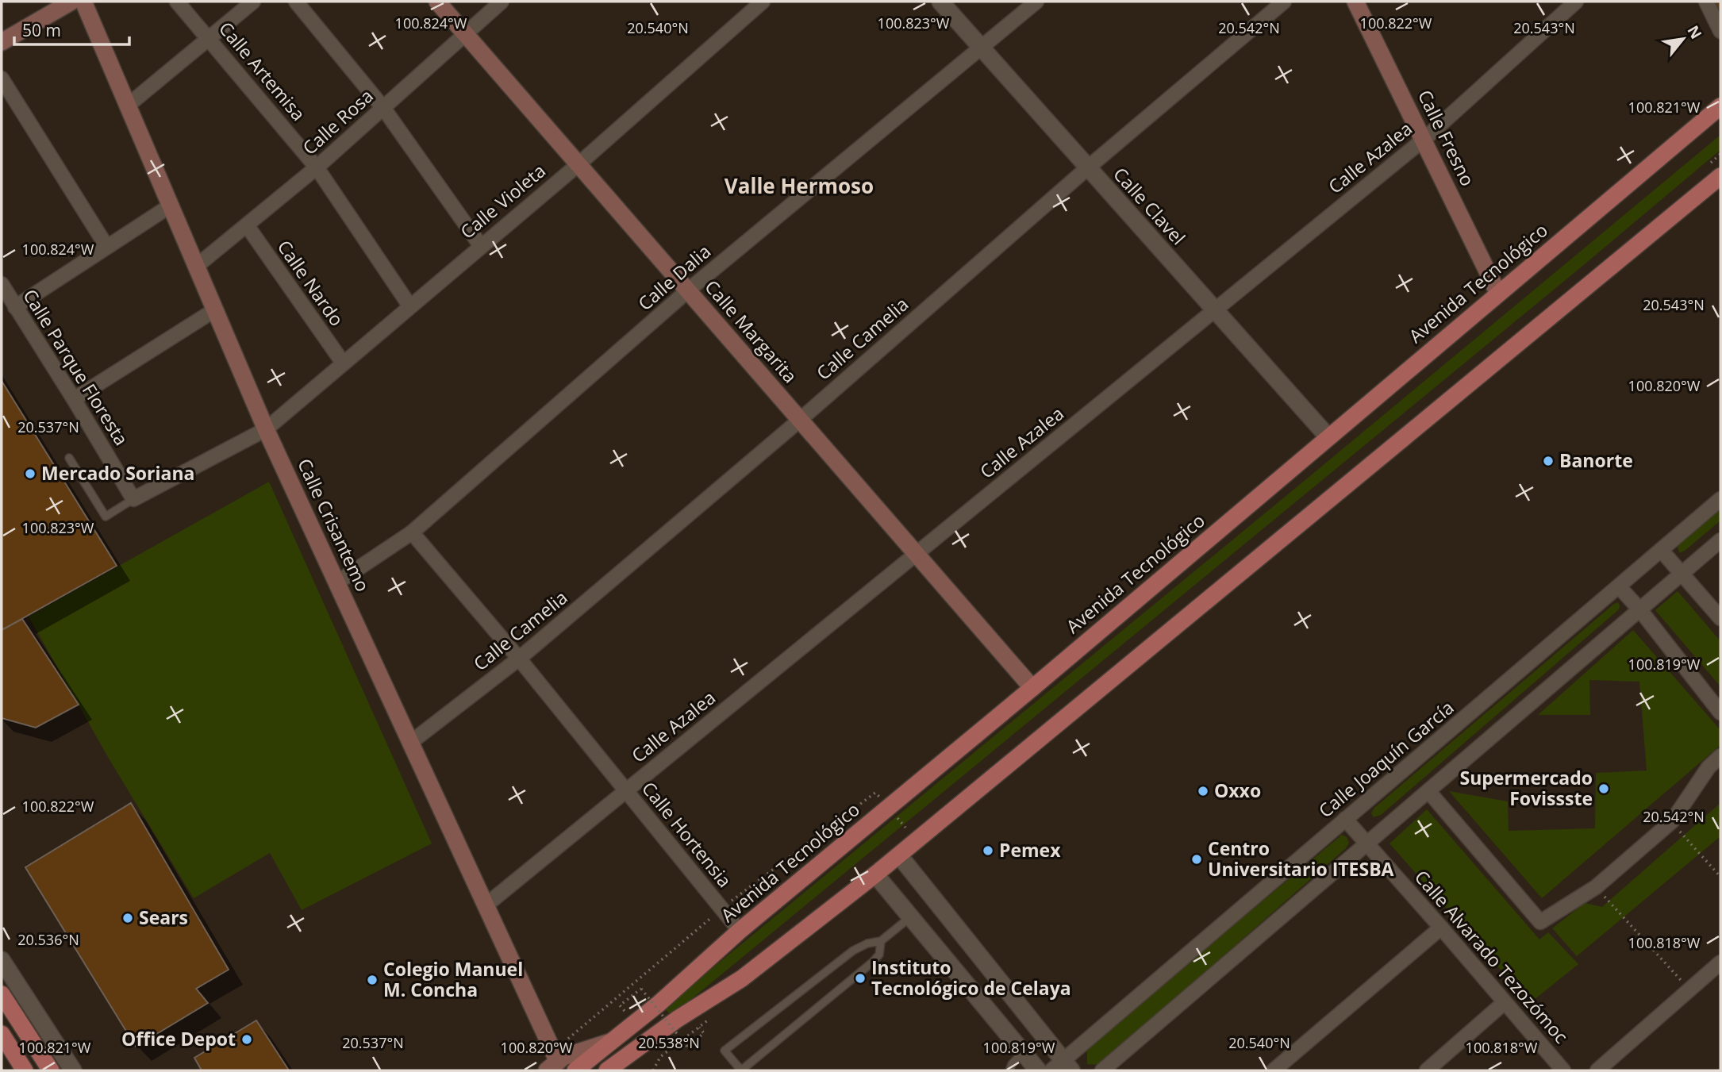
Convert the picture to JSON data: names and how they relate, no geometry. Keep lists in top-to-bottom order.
{
  "streets": {
    "main road": [
      "Calle Fresno",
      "Avenida Tecnológico",
      "Calle Margarita",
      "Calle Crisantemo"
    ],
    "street": [
      "Calle Artemisa",
      "Calle Rosa",
      "Calle Azalea",
      "Calle Violeta",
      "Calle Clavel",
      "Calle Dalia",
      "Calle Nardo",
      "Calle Camelia",
      "Calle Parque Floresta",
      "Calle Joaquín García",
      "Calle Hortensia",
      "Calle Alvarado Tezozómoc"
    ]
  },
  "crossings": [
    ["Calle Artemisa", "Calle Rosa"],
    ["Calle Artemisa", "Calle Violeta"],
    ["Calle Rosa", "Calle Nardo"],
    ["Calle Rosa", "Calle Margarita"],
    ["Calle Rosa", "Calle Crisantemo"],
    ["Calle Fresno", "Calle Azalea"],
    ["Calle Fresno", "Avenida Tecnológico"],
    ["Calle Azalea", "Calle Clavel"],
    ["Calle Azalea", "Calle Margarita"],
    ["Calle Azalea", "Calle Crisantemo"],
    ["Calle Azalea", "Calle Hortensia"],
    ["Calle Violeta", "Calle Nardo"],
    ["Calle Violeta", "Calle Margarita"],
    ["Calle Violeta", "Calle Parque Floresta"],
    ["Calle Violeta", "Calle Crisantemo"],
    ["Calle Clavel", "Calle Dalia"],
    ["Calle Clavel", "Avenida Tecnológico"],
    ["Calle Clavel", "Calle Camelia"],
    ["Calle Dalia", "Calle Margarita"],
    ["Calle Dalia", "Calle Crisantemo"],
    ["Calle Dalia", "Calle Hortensia"],
    ["Avenida Tecnológico", "Calle Margarita"],
    ["Avenida Tecnológico", "Calle Hortensia"],
    ["Calle Margarita", "Calle Camelia"],
    ["Calle Camelia", "Calle Crisantemo"],
    ["Calle Camelia", "Calle Hortensia"],
    ["Calle Joaquín García", "Calle Alvarado Tezozómoc"]
  ],
  "districts": ["Valle Hermoso"],
  "places": [
    "Banorte",
    "Mercado Soriana",
    "Supermercado Fovissste",
    "Oxxo",
    "Pemex",
    "Centro Universitario ITESBA",
    "Sears",
    "Instituto Tecnológico de Celaya",
    "Colegio Manuel M. Concha",
    "Office Depot"
  ],
  "scale_bar": "50 m",
  "north": "top right",
  "coordinates": [
    "100.824°W",
    "100.823°W",
    "100.822°W",
    "20.540°N",
    "20.542°N",
    "20.543°N",
    "100.821°W",
    "100.820°W",
    "20.537°N",
    "100.819°W",
    "20.536°N",
    "100.818°W",
    "20.538°N"
  ]
}
